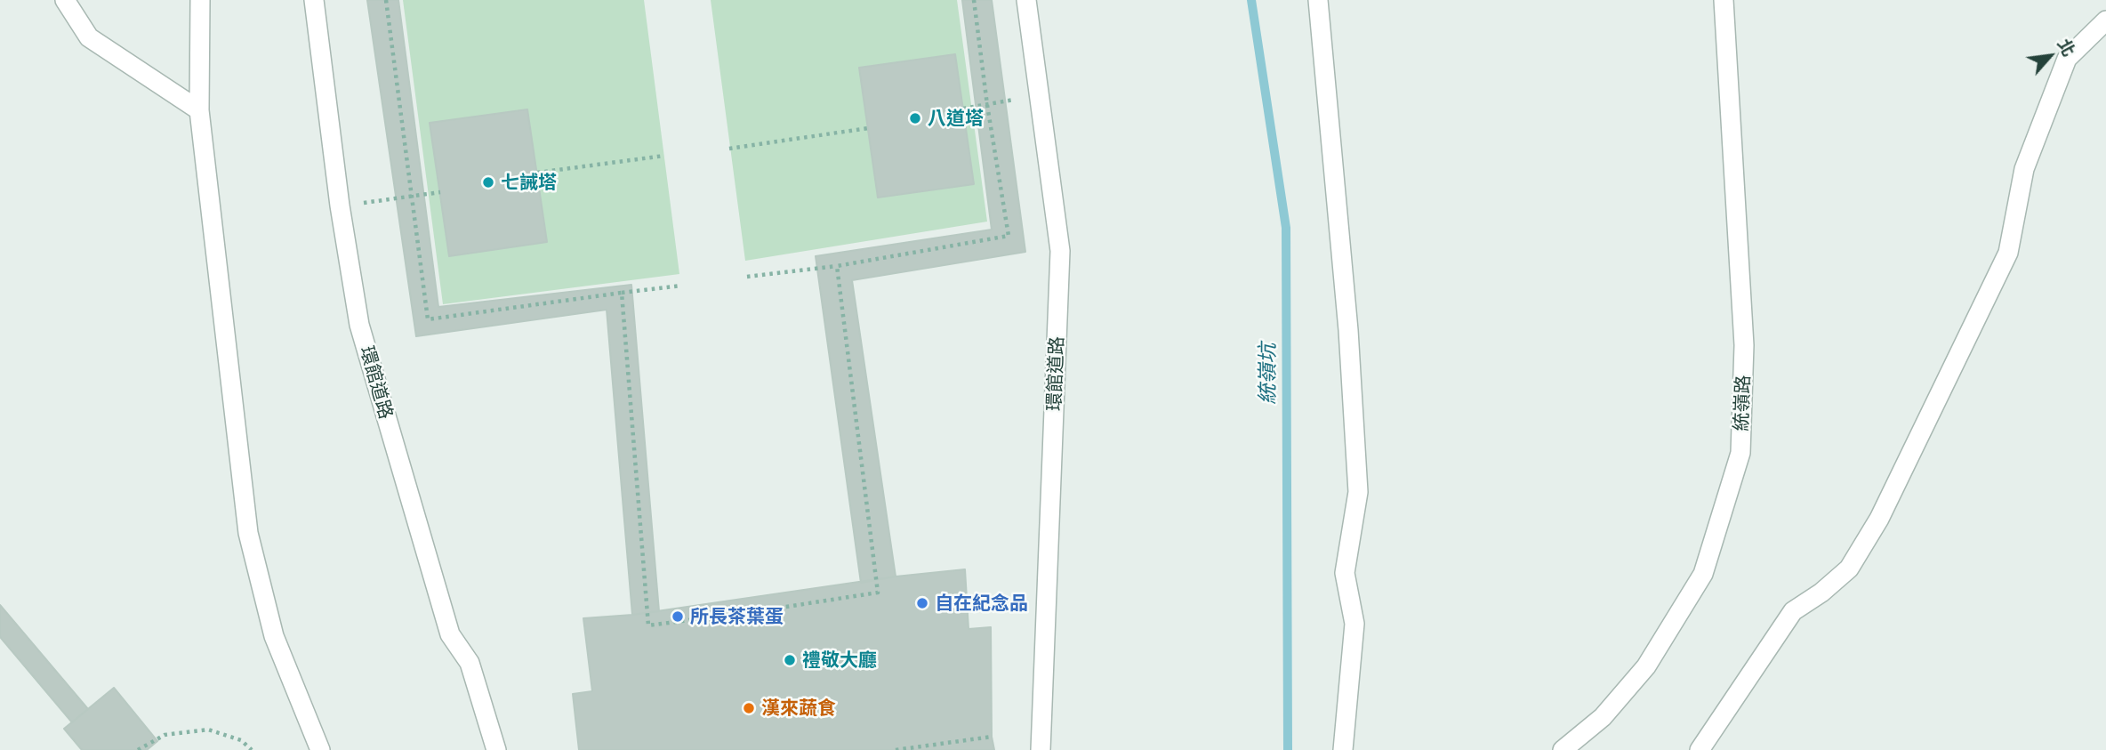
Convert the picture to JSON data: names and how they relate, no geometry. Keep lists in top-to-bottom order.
{
  "streets": {
    "street": ["環館道路", "統嶺路"]
  },
  "water": ["統嶺坑"],
  "places": [
    "八道塔",
    "七誡塔",
    "自在紀念品",
    "所長茶葉蛋",
    "禮敬大廳",
    "漢來蔬食"
  ],
  "north": "top right"
}
